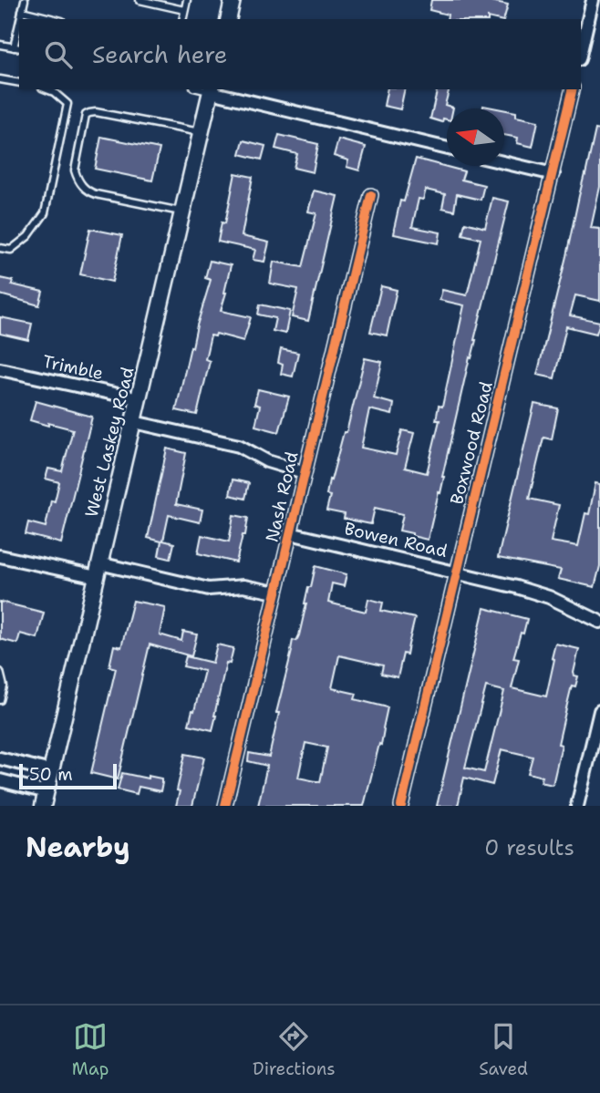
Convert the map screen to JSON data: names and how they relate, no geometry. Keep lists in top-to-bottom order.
{
  "streets": {
    "main road": ["West Laskey Road"],
    "street": [
      "Trimble",
      "Boxwood Road",
      "Nash Road",
      "Bowen Road"
    ]
  },
  "crossings": [
    ["Trimble", "West Laskey Road"],
    ["Boxwood Road", "Bowen Road"],
    ["Nash Road", "Bowen Road"]
  ],
  "scale_bar": "50 m",
  "north": "left",
  "page": {
    "search": "Search here",
    "scale": "50 m",
    "heading": ["Nearby", "0 results"],
    "nav": ["Map", "Directions", "Saved"]
  }
}
